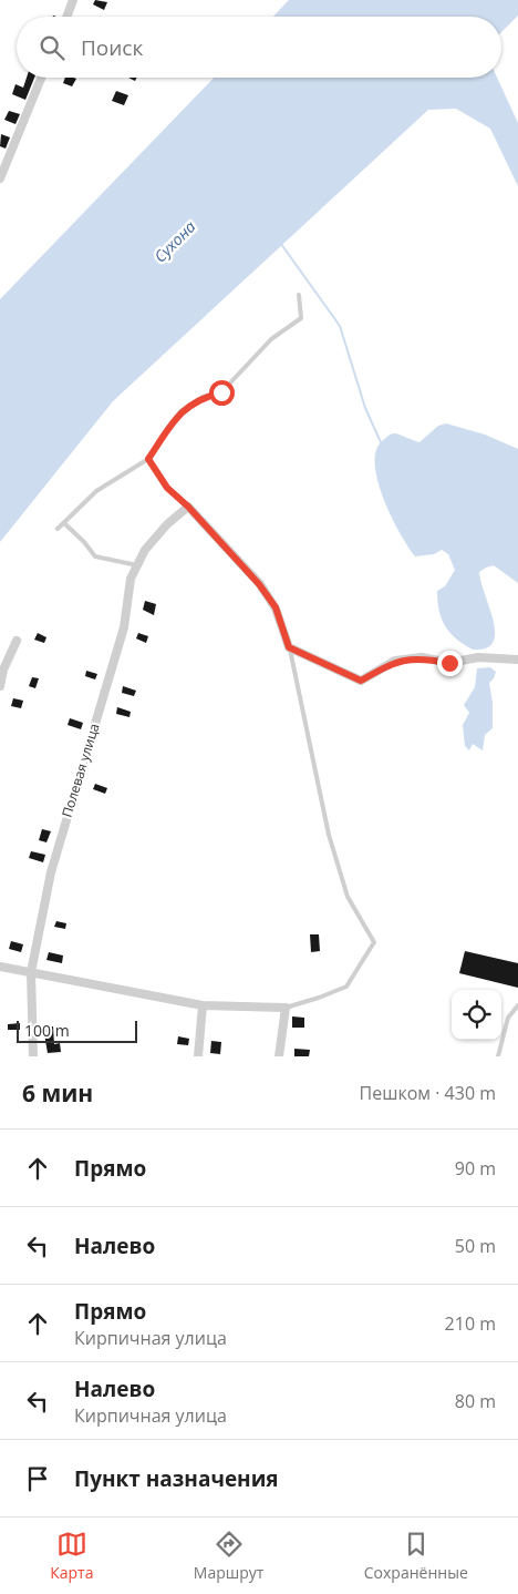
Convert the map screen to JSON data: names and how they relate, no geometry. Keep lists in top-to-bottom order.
{
  "streets": {
    "street": ["Полевая улица"]
  },
  "water": ["Сухона"],
  "scale_bar": "100 m",
  "page": {
    "search": "Поиск",
    "scale": "100 m",
    "heading": ["6 мин", "Пешком · 430 m"],
    "list": [
      ["Прямо", "90 m"],
      ["Налево", "50 m"],
      ["Прямо", "Кирпичная улица", "210 m"],
      ["Налево", "Кирпичная улица", "80 m"],
      "Пункт назначения"
    ],
    "nav": ["Карта", "Маршрут", "Сохранённые"]
  }
}
